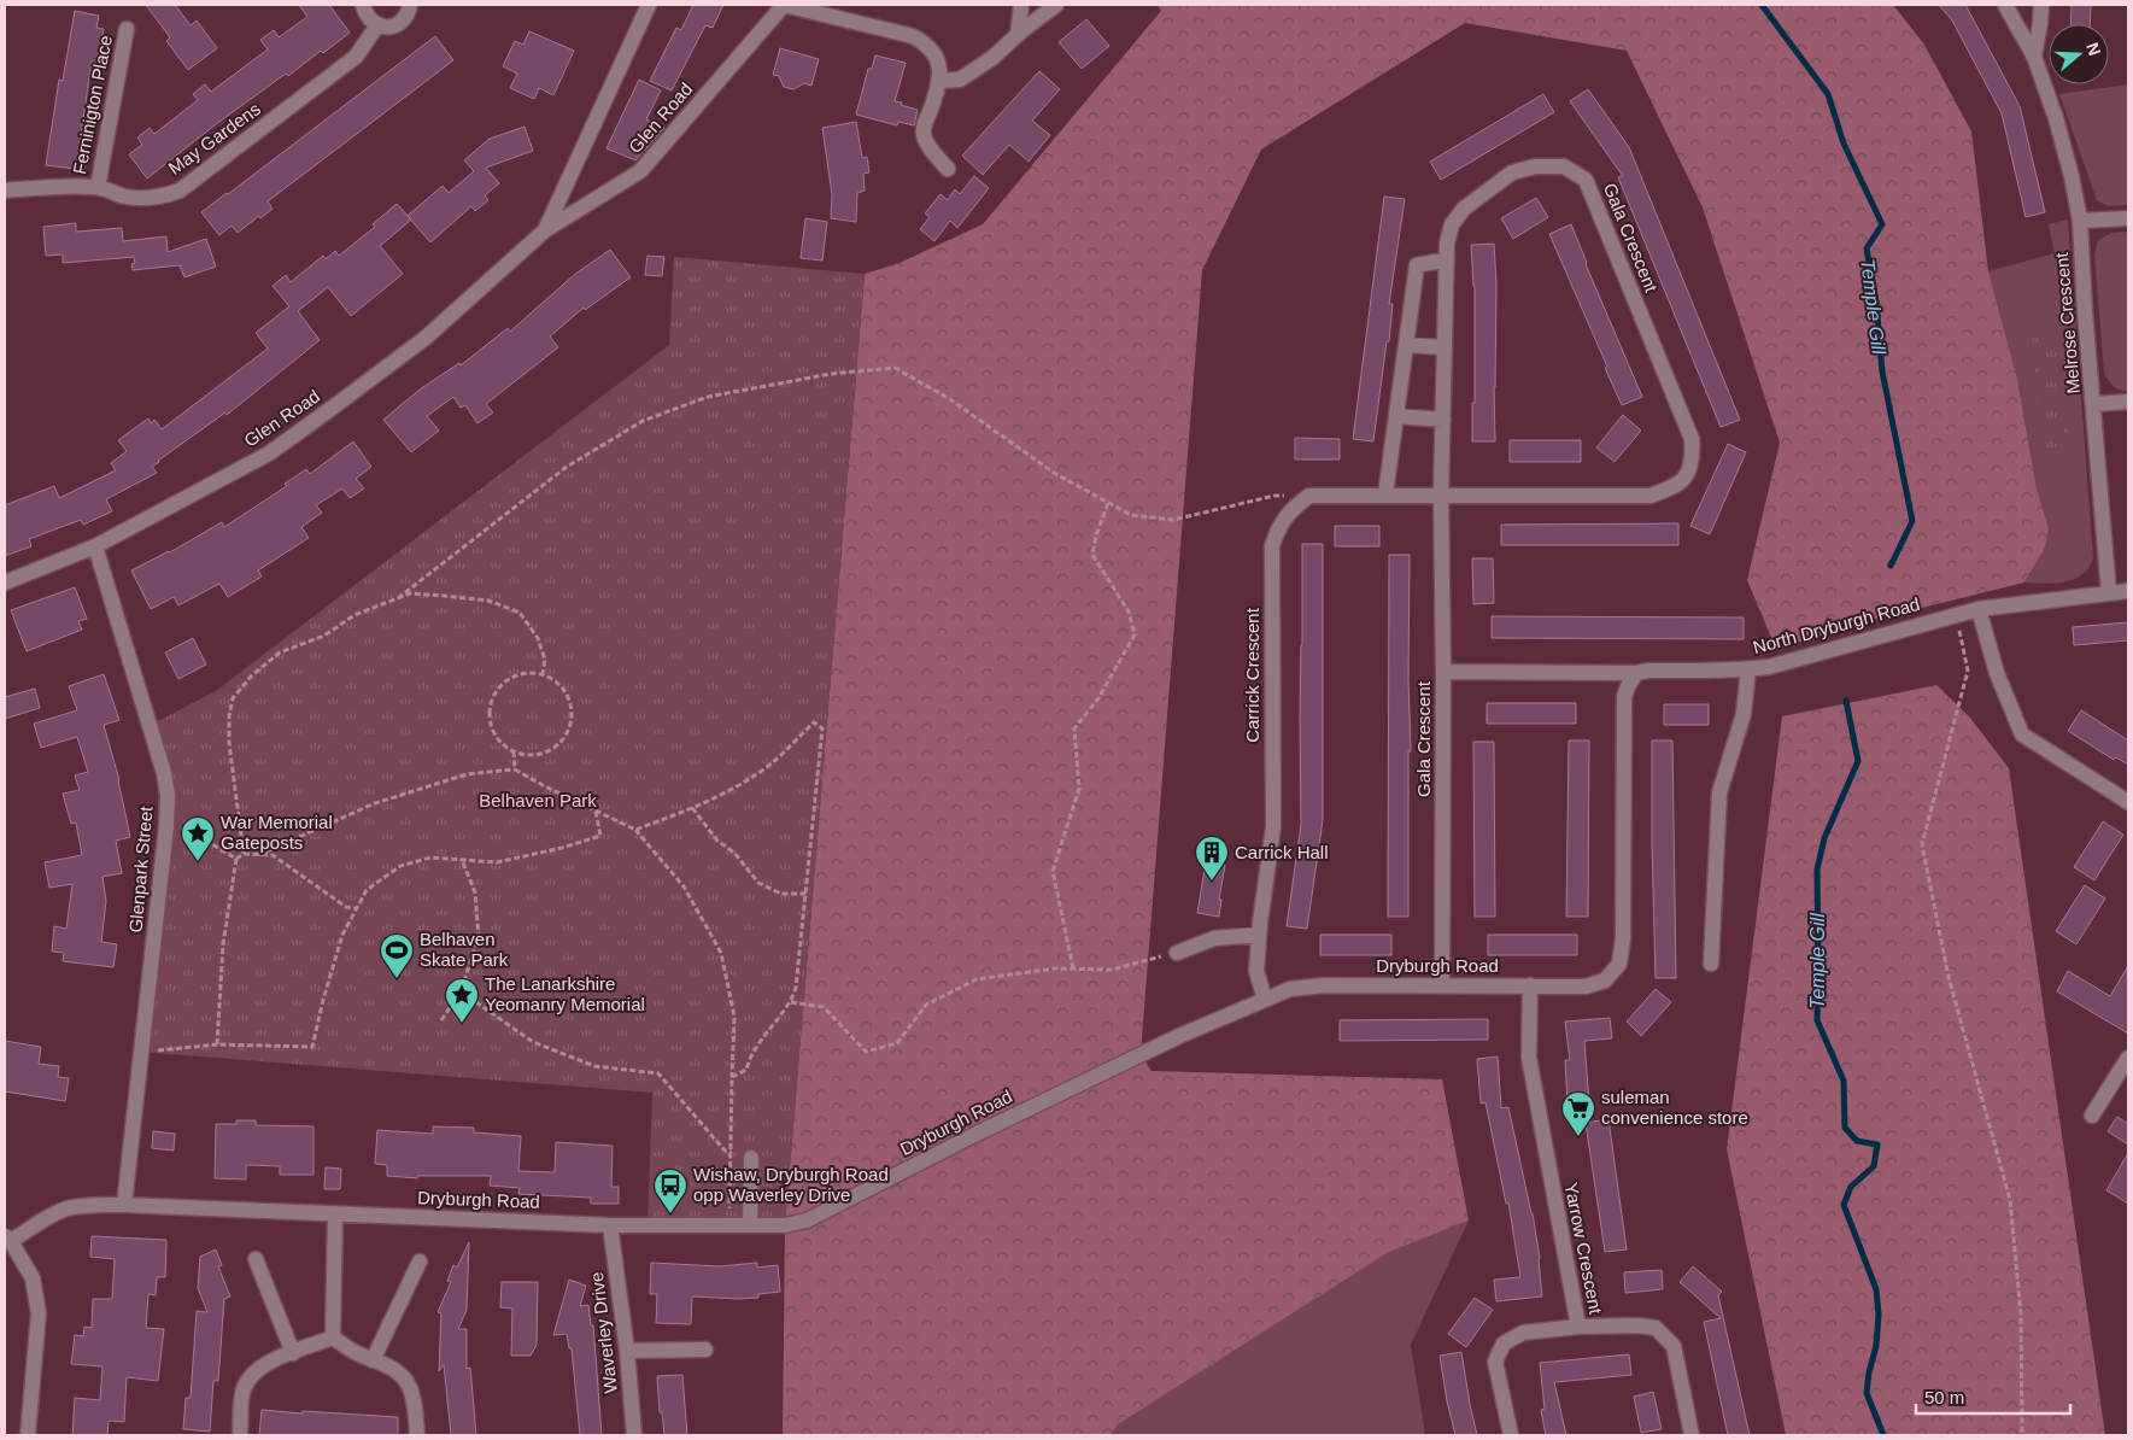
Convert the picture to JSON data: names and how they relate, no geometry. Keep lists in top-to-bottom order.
{
  "streets": {
    "street": [
      "Ferninigton Place",
      "Glen Road",
      "May Gardens",
      "Gala Crescent",
      "Melrose Crescent",
      "North Dryburgh Road",
      "Carrick Crescent",
      "Glenpark Street",
      "Dryburgh Road",
      "Yarrow Crescent",
      "Waverley Drive"
    ]
  },
  "crossings": [
    ["Ferninigton Place", "May Gardens"],
    ["Glen Road", "Glenpark Street"],
    ["Gala Crescent", "North Dryburgh Road"],
    ["Gala Crescent", "Dryburgh Road"],
    ["Melrose Crescent", "North Dryburgh Road"],
    ["North Dryburgh Road", "Dryburgh Road"],
    ["Carrick Crescent", "Dryburgh Road"],
    ["Glenpark Street", "Dryburgh Road"],
    ["Dryburgh Road", "Yarrow Crescent"],
    ["Dryburgh Road", "Waverley Drive"]
  ],
  "water": ["Temple Gill"],
  "parks": ["Belhaven Park"],
  "places": {
    "place": ["War Memorial Gateposts", "The Lanarkshire Yeomanry Memorial"],
    "building": ["Carrick Hall"],
    "sports": ["Belhaven Skate Park"],
    "supermarket": ["suleman convenience store"],
    "bus stop": ["Wishaw, Dryburgh Road opp Waverley Drive"]
  },
  "scale_bar": "50 m",
  "north": "right"
}
